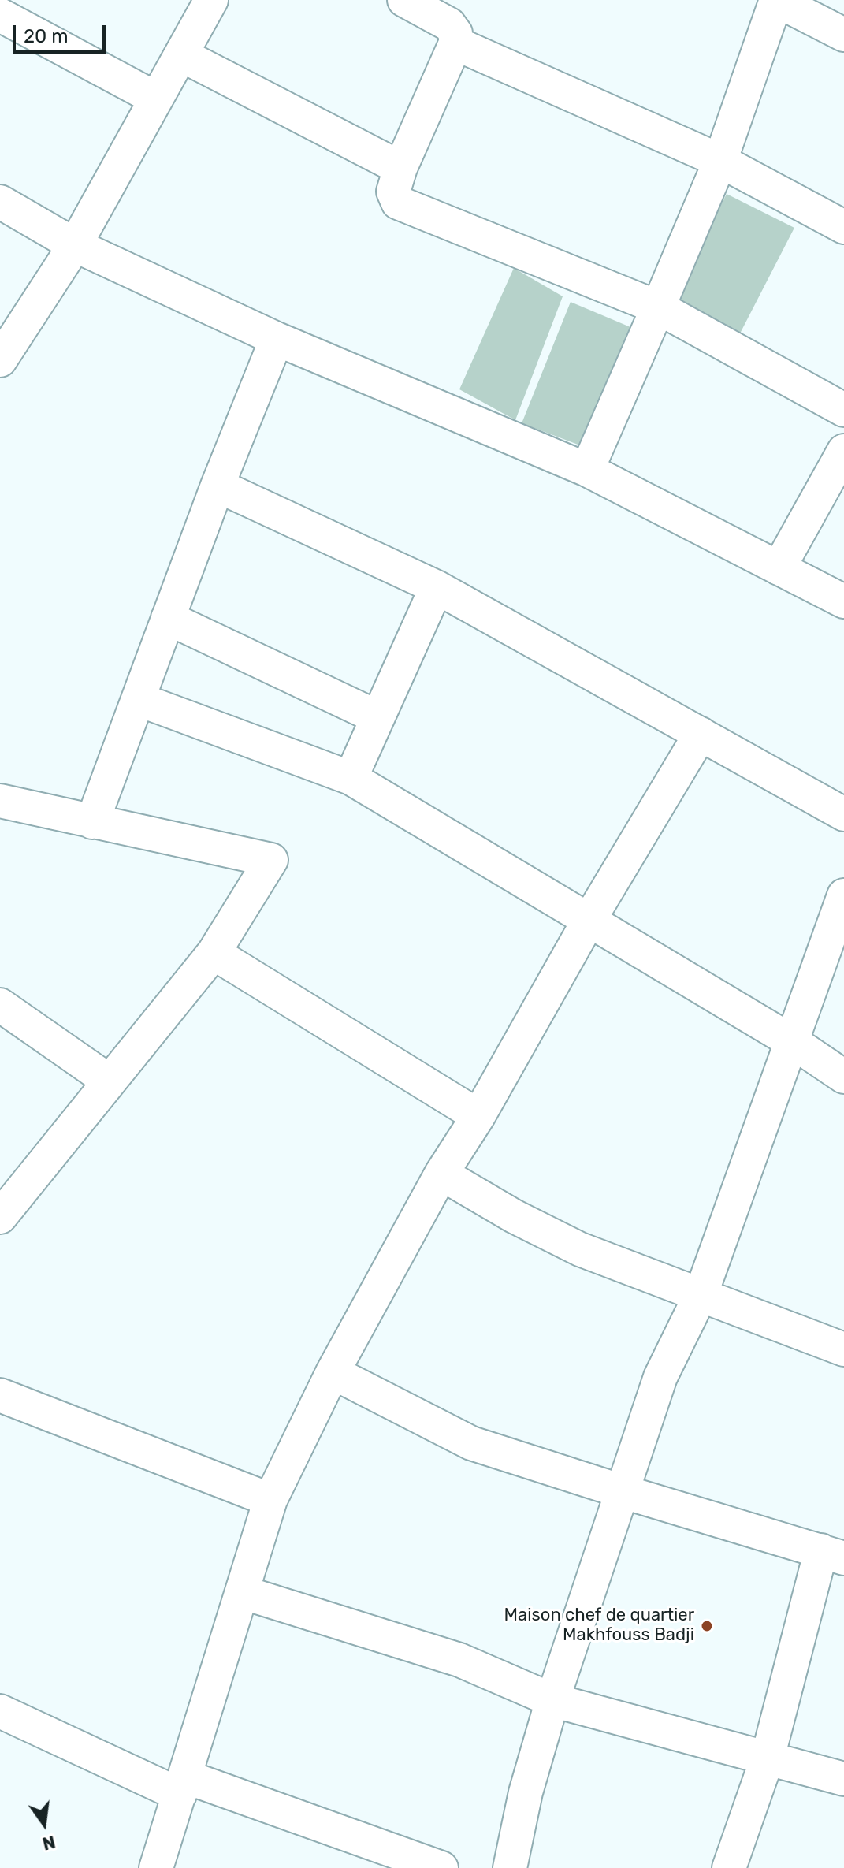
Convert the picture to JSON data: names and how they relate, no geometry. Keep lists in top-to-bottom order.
{
  "places": ["Maison chef de quartier Makhfouss Badji"],
  "scale_bar": "20 m",
  "north": "bottom"
}
